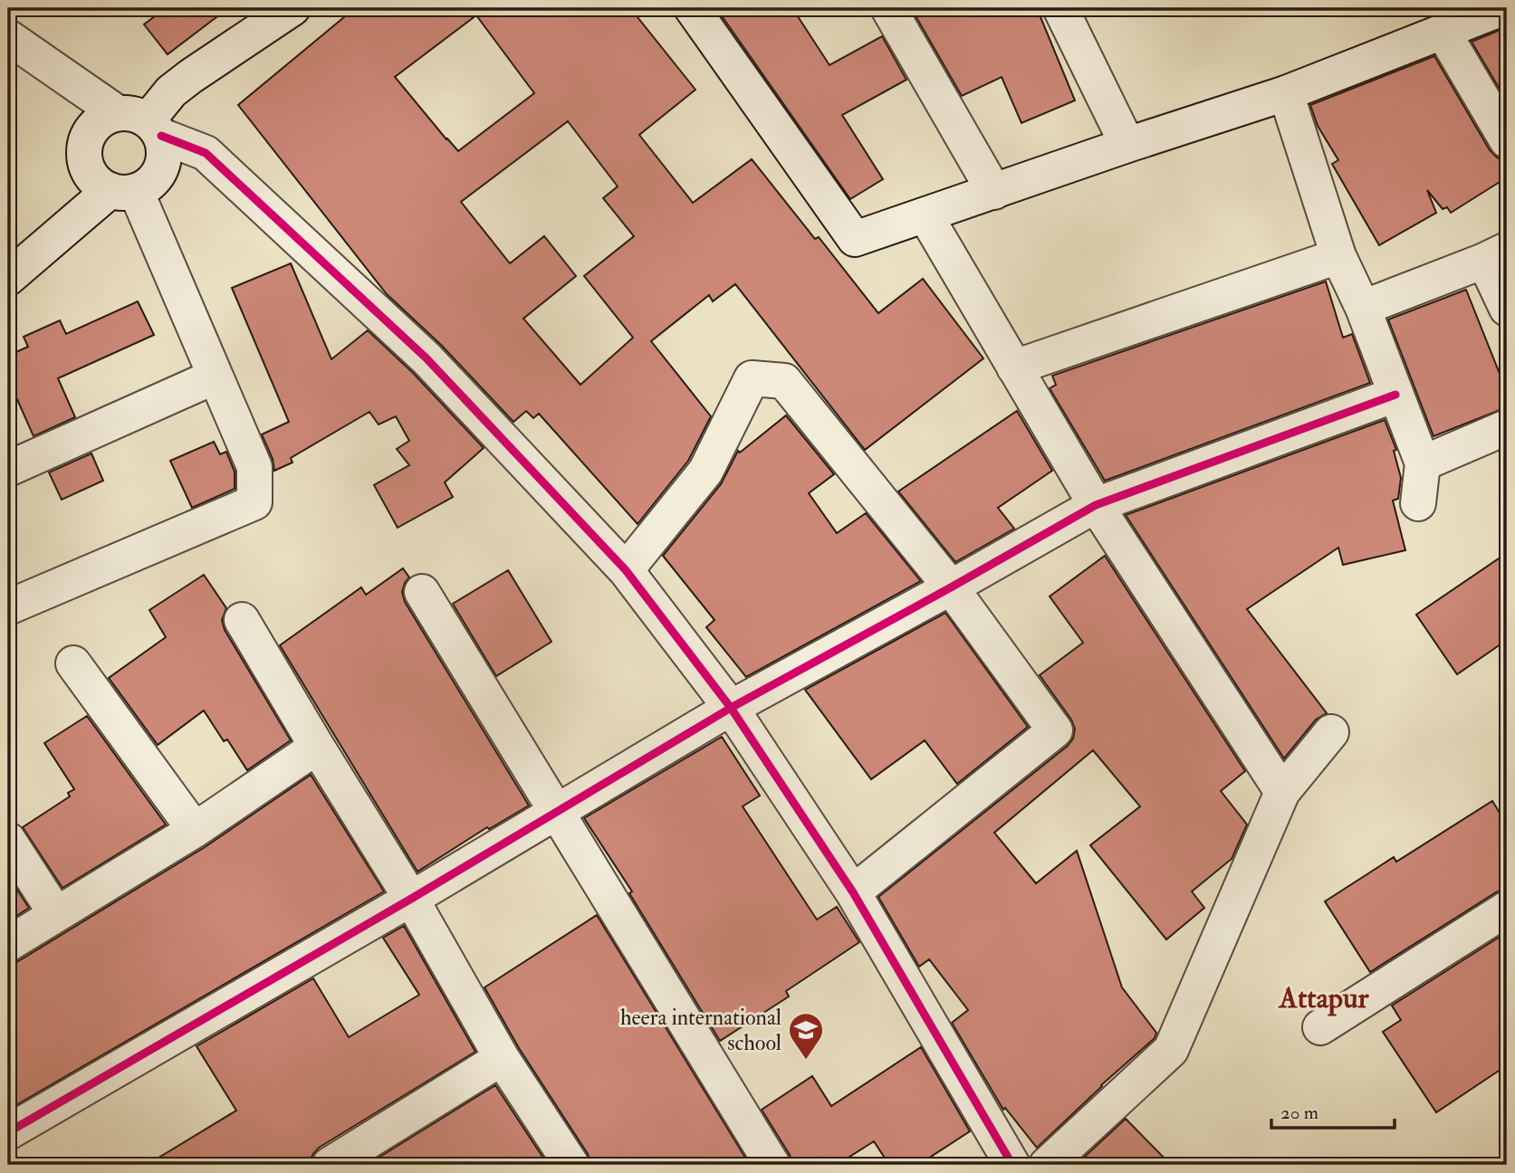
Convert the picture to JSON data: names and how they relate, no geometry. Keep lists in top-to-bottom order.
{
  "districts": ["Attapur"],
  "places": {
    "school or university": ["heera international school"]
  },
  "scale_bar": "20 m"
}
